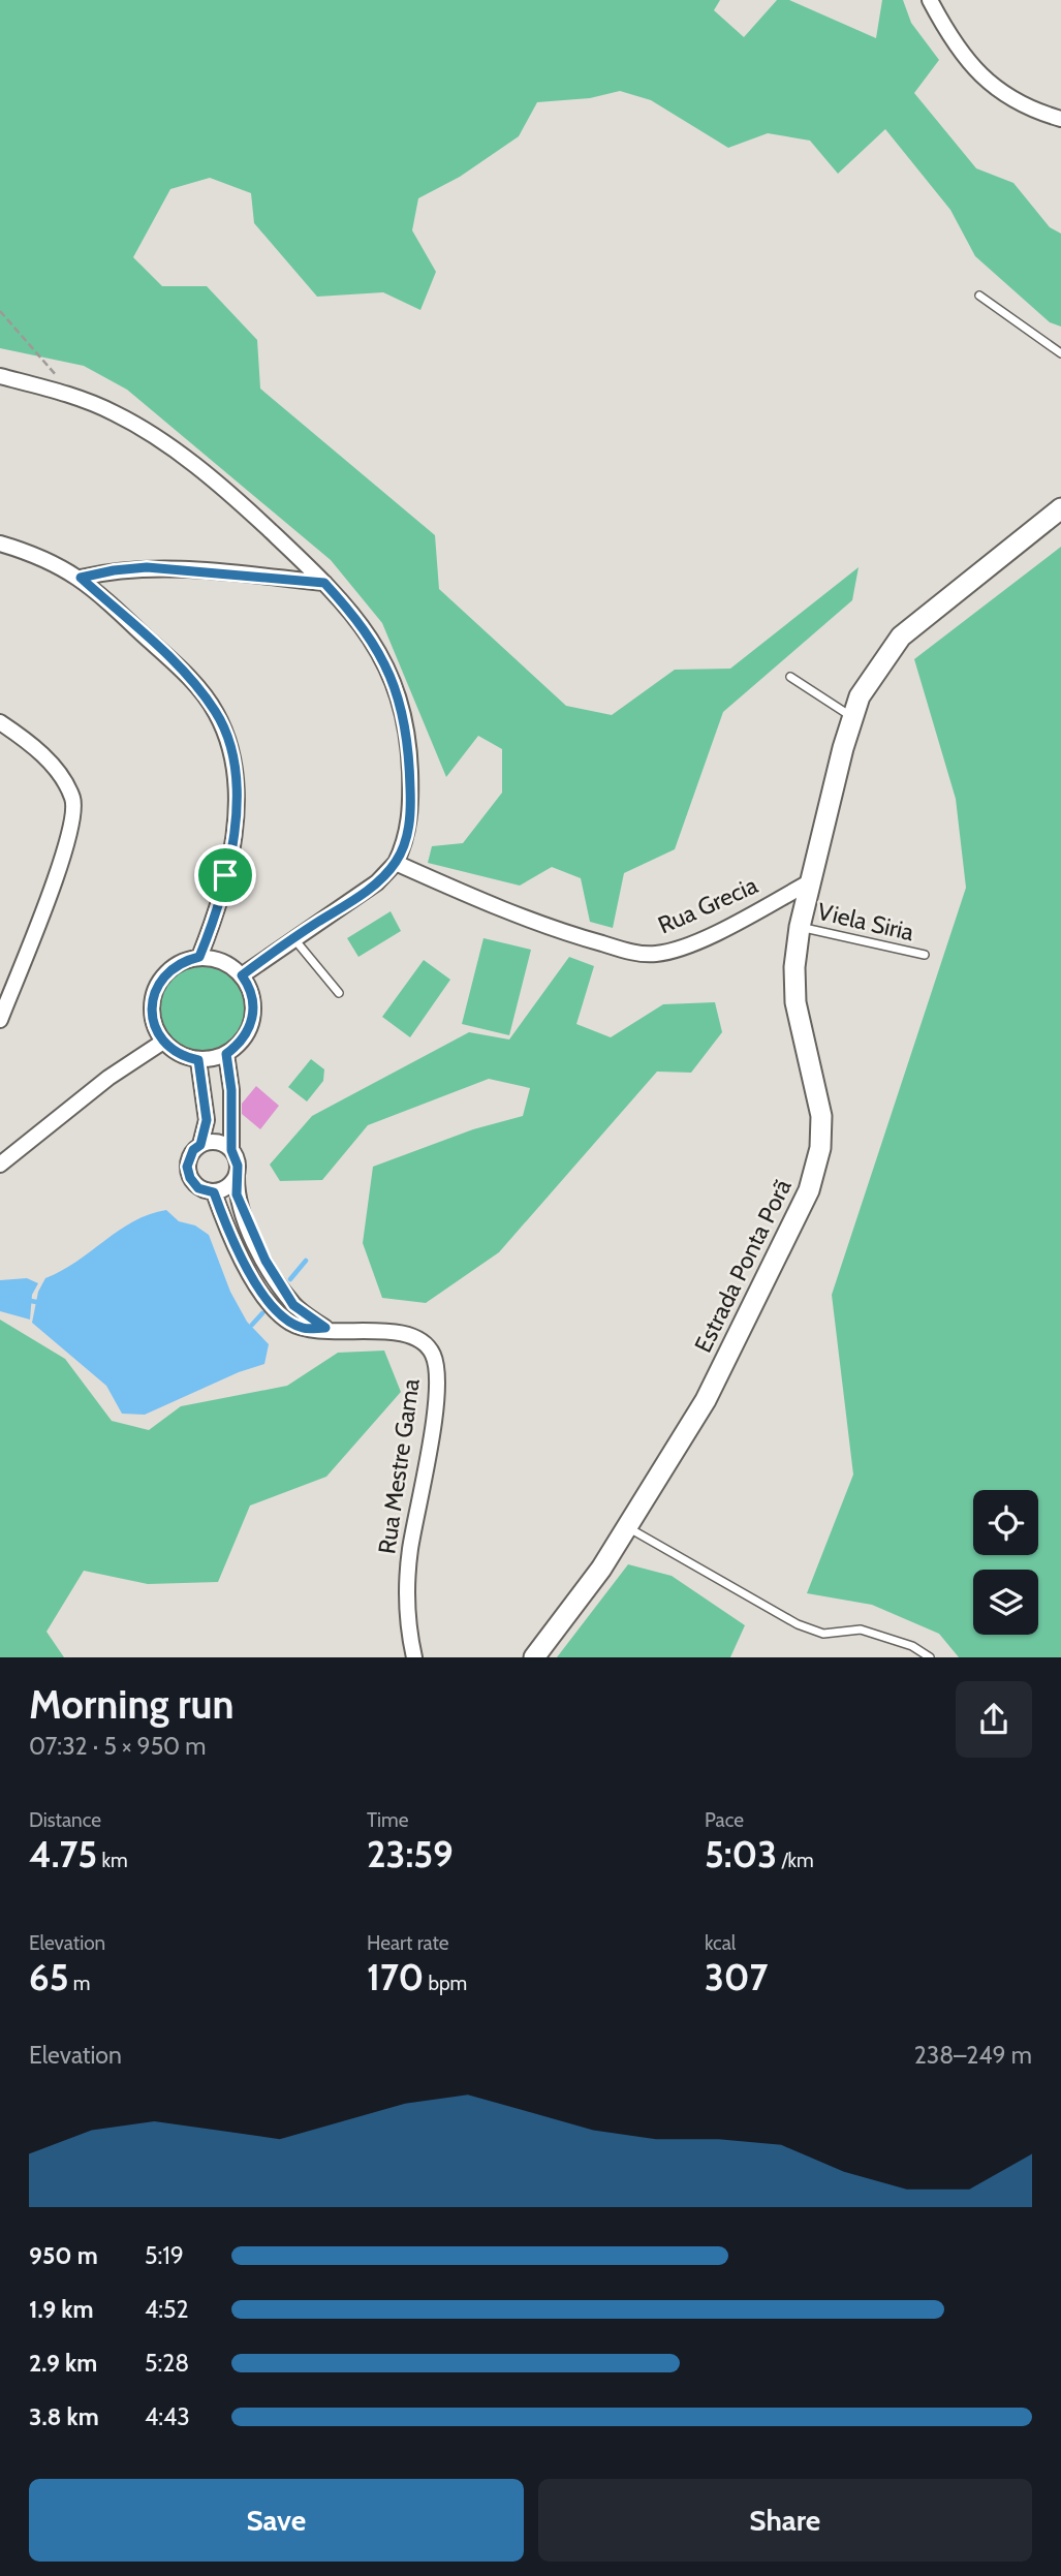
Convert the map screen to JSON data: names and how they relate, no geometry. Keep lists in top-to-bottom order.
{
  "streets": {
    "main road": ["Estrada Ponta Porã"],
    "street": ["Rua Grecia", "Rua Mestre Gama"],
    "lane": ["Viela Siria"]
  },
  "crossings": [
    ["Rua Grecia", "Estrada Ponta Porã"],
    ["Viela Siria", "Estrada Ponta Porã"]
  ],
  "page": {
    "heading": ["Morning run", "07:32 · 5 × 950 m"],
    "stats": [
      ["Distance", "4.75 km"],
      ["Time", "23:59"],
      ["Pace", "5:03 /km"],
      ["Elevation", "65 m"],
      ["Heart rate", "170 bpm"],
      ["kcal", "307"]
    ],
    "chart": ["Elevation", "238–249 m"],
    "list": [
      {
        "name": "950 m",
        "note": "5:19"
      },
      {
        "name": "1.9 km",
        "note": "4:52"
      },
      {
        "name": "2.9 km",
        "note": "5:28"
      },
      {
        "name": "3.8 km",
        "note": "4:43"
      }
    ],
    "buttons": ["Save", "Share"]
  }
}
